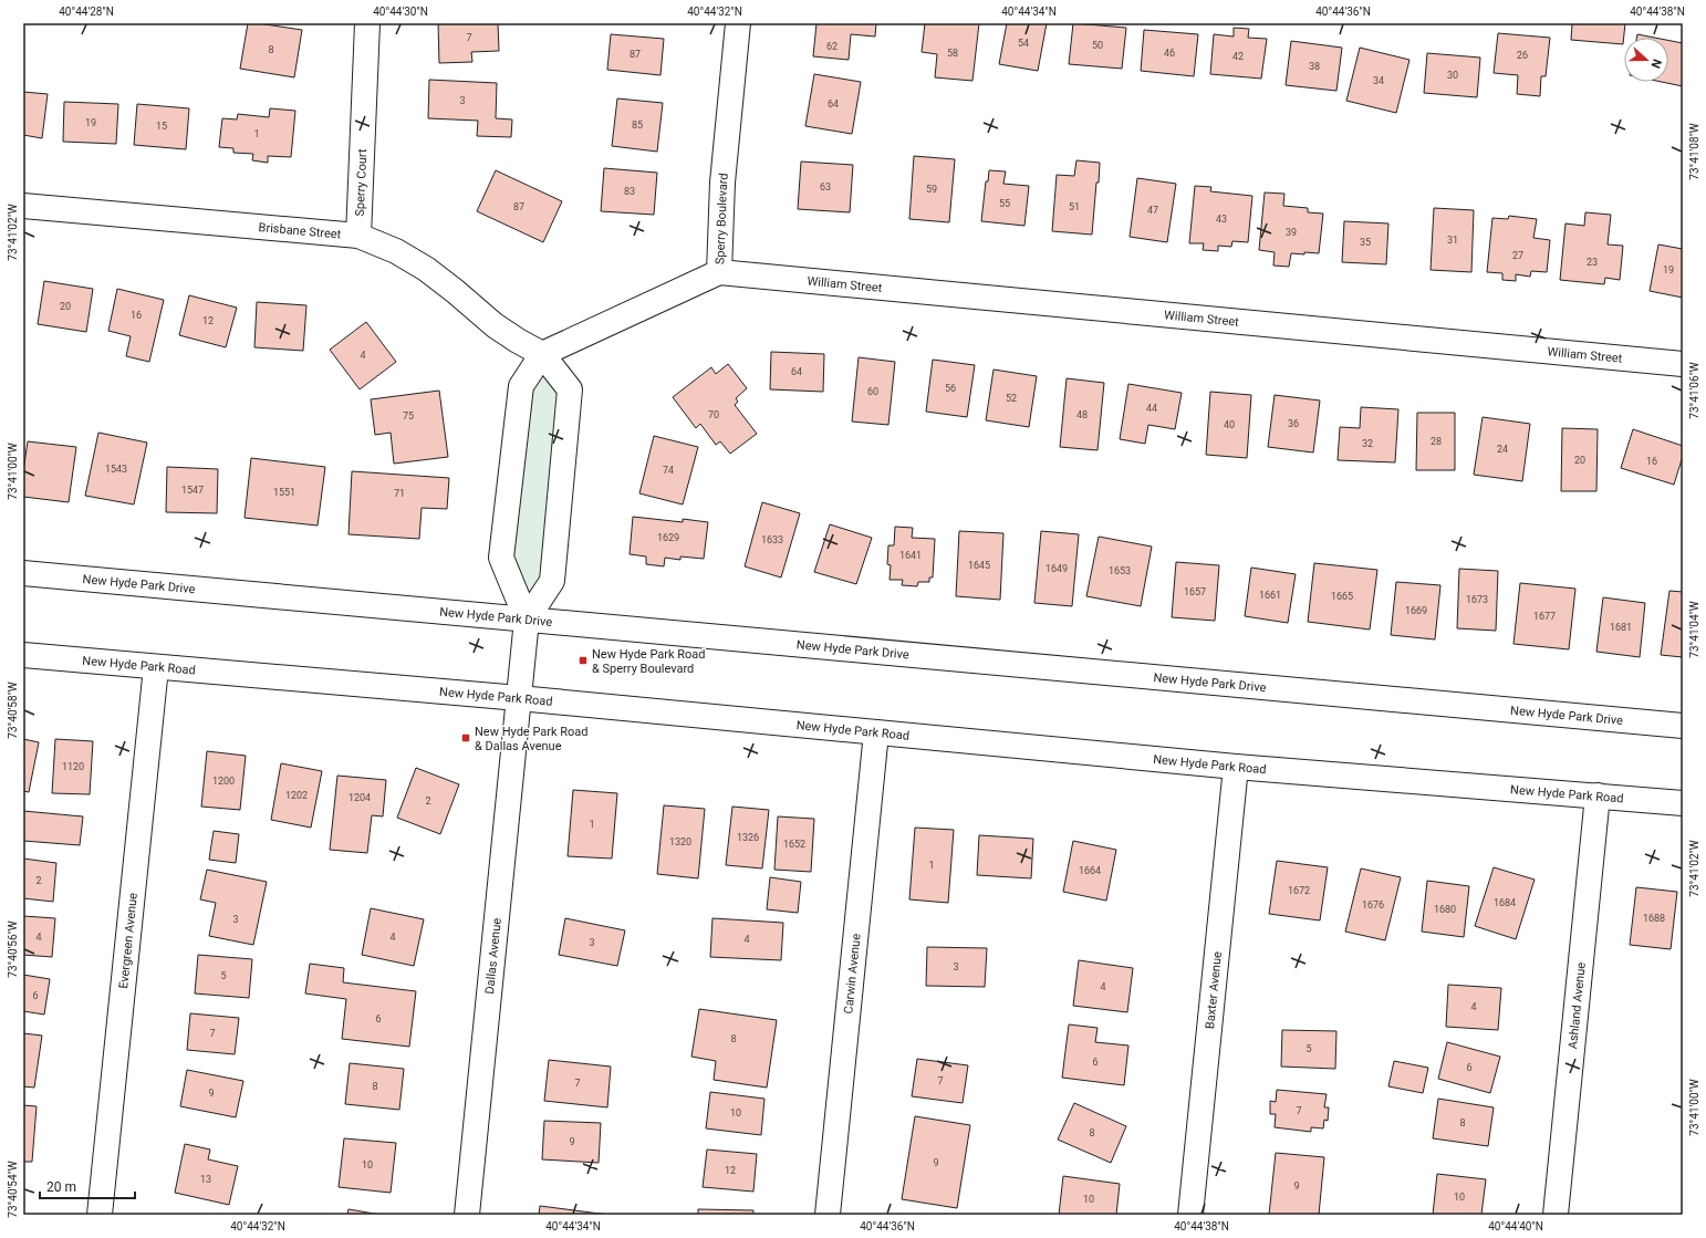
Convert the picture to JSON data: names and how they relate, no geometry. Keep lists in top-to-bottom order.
{
  "streets": {
    "street": [
      "Sperry Court",
      "Sperry Boulevard",
      "Brisbane Street",
      "William Street",
      "New Hyde Park Drive",
      "New Hyde Park Road",
      "Evergreen Avenue",
      "Dallas Avenue",
      "Carwin Avenue",
      "Baxter Avenue",
      "Ashland Avenue"
    ]
  },
  "crossings": [
    ["Sperry Court", "Brisbane Street"],
    ["Sperry Boulevard", "Brisbane Street"],
    ["Sperry Boulevard", "William Street"],
    ["New Hyde Park Road", "Evergreen Avenue"],
    ["New Hyde Park Road", "Dallas Avenue"],
    ["New Hyde Park Road", "Carwin Avenue"],
    ["New Hyde Park Road", "Baxter Avenue"],
    ["New Hyde Park Road", "Ashland Avenue"]
  ],
  "places": {
    "transit": ["New Hyde Park Road & Sperry Boulevard", "New Hyde Park Road & Dallas Avenue"]
  },
  "house_numbers": [
    "7",
    "54",
    "50",
    "62",
    "8",
    "58",
    "46",
    "87",
    "26",
    "42",
    "38",
    "30",
    "34",
    "3",
    "64",
    "19",
    "85",
    "15",
    "1",
    "63",
    "59",
    "83",
    "55",
    "87",
    "51",
    "47",
    "43",
    "39",
    "31",
    "35",
    "27",
    "23",
    "19",
    "20",
    "16",
    "12",
    "4",
    "64",
    "56",
    "60",
    "52",
    "44",
    "70",
    "48",
    "75",
    "36",
    "40",
    "28",
    "32",
    "24",
    "20",
    "16",
    "1543",
    "74",
    "1547",
    "1551",
    "71",
    "1629",
    "1633",
    "1641",
    "1645",
    "1649",
    "1653",
    "1657",
    "1661",
    "1665",
    "1673",
    "1669",
    "1677",
    "1681",
    "1120",
    "1200",
    "1202",
    "1204",
    "2",
    "1",
    "1326",
    "1320",
    "1652",
    "1",
    "1664",
    "2",
    "1672",
    "1684",
    "1676",
    "1680",
    "1688",
    "3",
    "4",
    "4",
    "4",
    "3",
    "3",
    "5",
    "4",
    "6",
    "4",
    "6",
    "7",
    "8",
    "5",
    "6",
    "6",
    "7",
    "7",
    "8",
    "9",
    "7",
    "10",
    "8",
    "8",
    "9",
    "9",
    "10",
    "12",
    "13",
    "9",
    "10",
    "10"
  ],
  "scale_bar": "20 m",
  "north": "right",
  "coordinates": [
    "40°44'28\"N",
    "40°44'30\"N",
    "40°44'32\"N",
    "40°44'34\"N",
    "40°44'36\"N",
    "40°44'38\"N",
    "73°41'08\"W",
    "73°41'02\"W",
    "73°41'06\"W",
    "73°41'00\"W",
    "73°41'04\"W",
    "73°40'58\"W",
    "73°40'56\"W",
    "73°40'54\"W",
    "40°44'40\"N"
  ]
}
